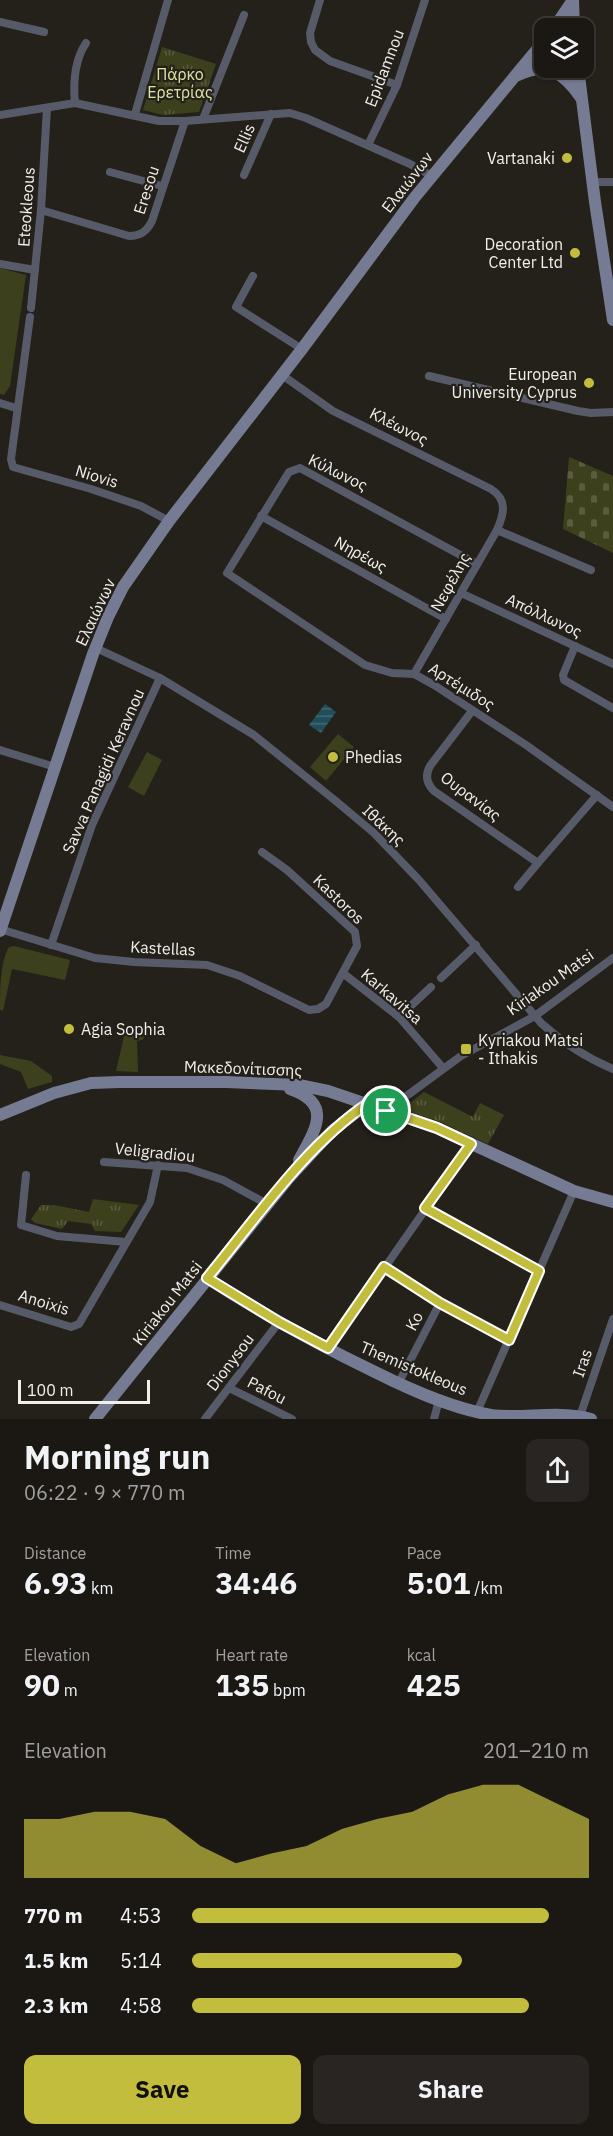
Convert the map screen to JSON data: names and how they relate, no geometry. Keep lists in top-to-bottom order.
{
  "streets": {
    "main road": [
      "Ελαιώνων",
      "Kiriakou Matsi",
      "Μακεδονίτισσης",
      "Themistokleous"
    ],
    "street": [
      "Epidamnou",
      "Ellis",
      "Eresou",
      "Eteokleous",
      "Κλέωνος",
      "Κύλωνος",
      "Niovis",
      "Νηρέως",
      "Νεφέλης",
      "Απόλλωνος",
      "Αρτέμιδος",
      "Savva Panagidi Keravnou",
      "Ουρανίας",
      "Ιθάκης",
      "Kastoros",
      "Kastellas",
      "Karkavitsa",
      "Veligradiou",
      "Anoixis",
      "Ko",
      "Dionysou",
      "Iras",
      "Pafou"
    ]
  },
  "crossings": [
    ["Ελαιώνων", "Κλέωνος"],
    ["Ελαιώνων", "Niovis"],
    ["Ελαιώνων", "Ιθάκης"],
    ["Ελαιώνων", "Kastellas"],
    ["Eresou", "Eteokleous"],
    ["Eteokleous", "Niovis"],
    ["Κλέωνος", "Νεφέλης"],
    ["Κύλωνος", "Νηρέως"],
    ["Κύλωνος", "Νεφέλης"],
    ["Κύλωνος", "Αρτέμιδος"],
    ["Νηρέως", "Νεφέλης"],
    ["Νεφέλης", "Απόλλωνος"],
    ["Νεφέλης", "Αρτέμιδος"],
    ["Αρτέμιδος", "Ουρανίας"],
    ["Savva Panagidi Keravnou", "Ιθάκης"],
    ["Savva Panagidi Keravnou", "Kastellas"],
    ["Ιθάκης", "Kiriakou Matsi"],
    ["Kastoros", "Kastellas"],
    ["Kastoros", "Karkavitsa"],
    ["Kiriakou Matsi", "Karkavitsa"],
    ["Kiriakou Matsi", "Μακεδονίτισσης"],
    ["Kiriakou Matsi", "Veligradiou"],
    ["Kiriakou Matsi", "Themistokleous"],
    ["Ko", "Themistokleous"],
    ["Dionysou", "Themistokleous"],
    ["Dionysou", "Pafou"],
    ["Iras", "Themistokleous"]
  ],
  "parks": ["Πάρκο Ερετρίας"],
  "places": {
    "other": [
      "Vartanaki",
      "Decoration Center Ltd",
      "European University Cyprus",
      "Phedias",
      "Agia Sophia"
    ],
    "transit": ["Kyriakou Matsi - Ithakis"]
  },
  "scale_bar": "100 m",
  "page": {
    "scale": "100 m",
    "heading": ["Morning run", "06:22 · 9 × 770 m"],
    "stats": [
      ["Distance", "6.93 km"],
      ["Time", "34:46"],
      ["Pace", "5:01 /km"],
      ["Elevation", "90 m"],
      ["Heart rate", "135 bpm"],
      ["kcal", "425"]
    ],
    "chart": ["Elevation", "201–210 m"],
    "list": [
      {
        "name": "770 m",
        "note": "4:53"
      },
      {
        "name": "1.5 km",
        "note": "5:14"
      },
      {
        "name": "2.3 km",
        "note": "4:58"
      }
    ],
    "buttons": ["Save", "Share"]
  }
}
